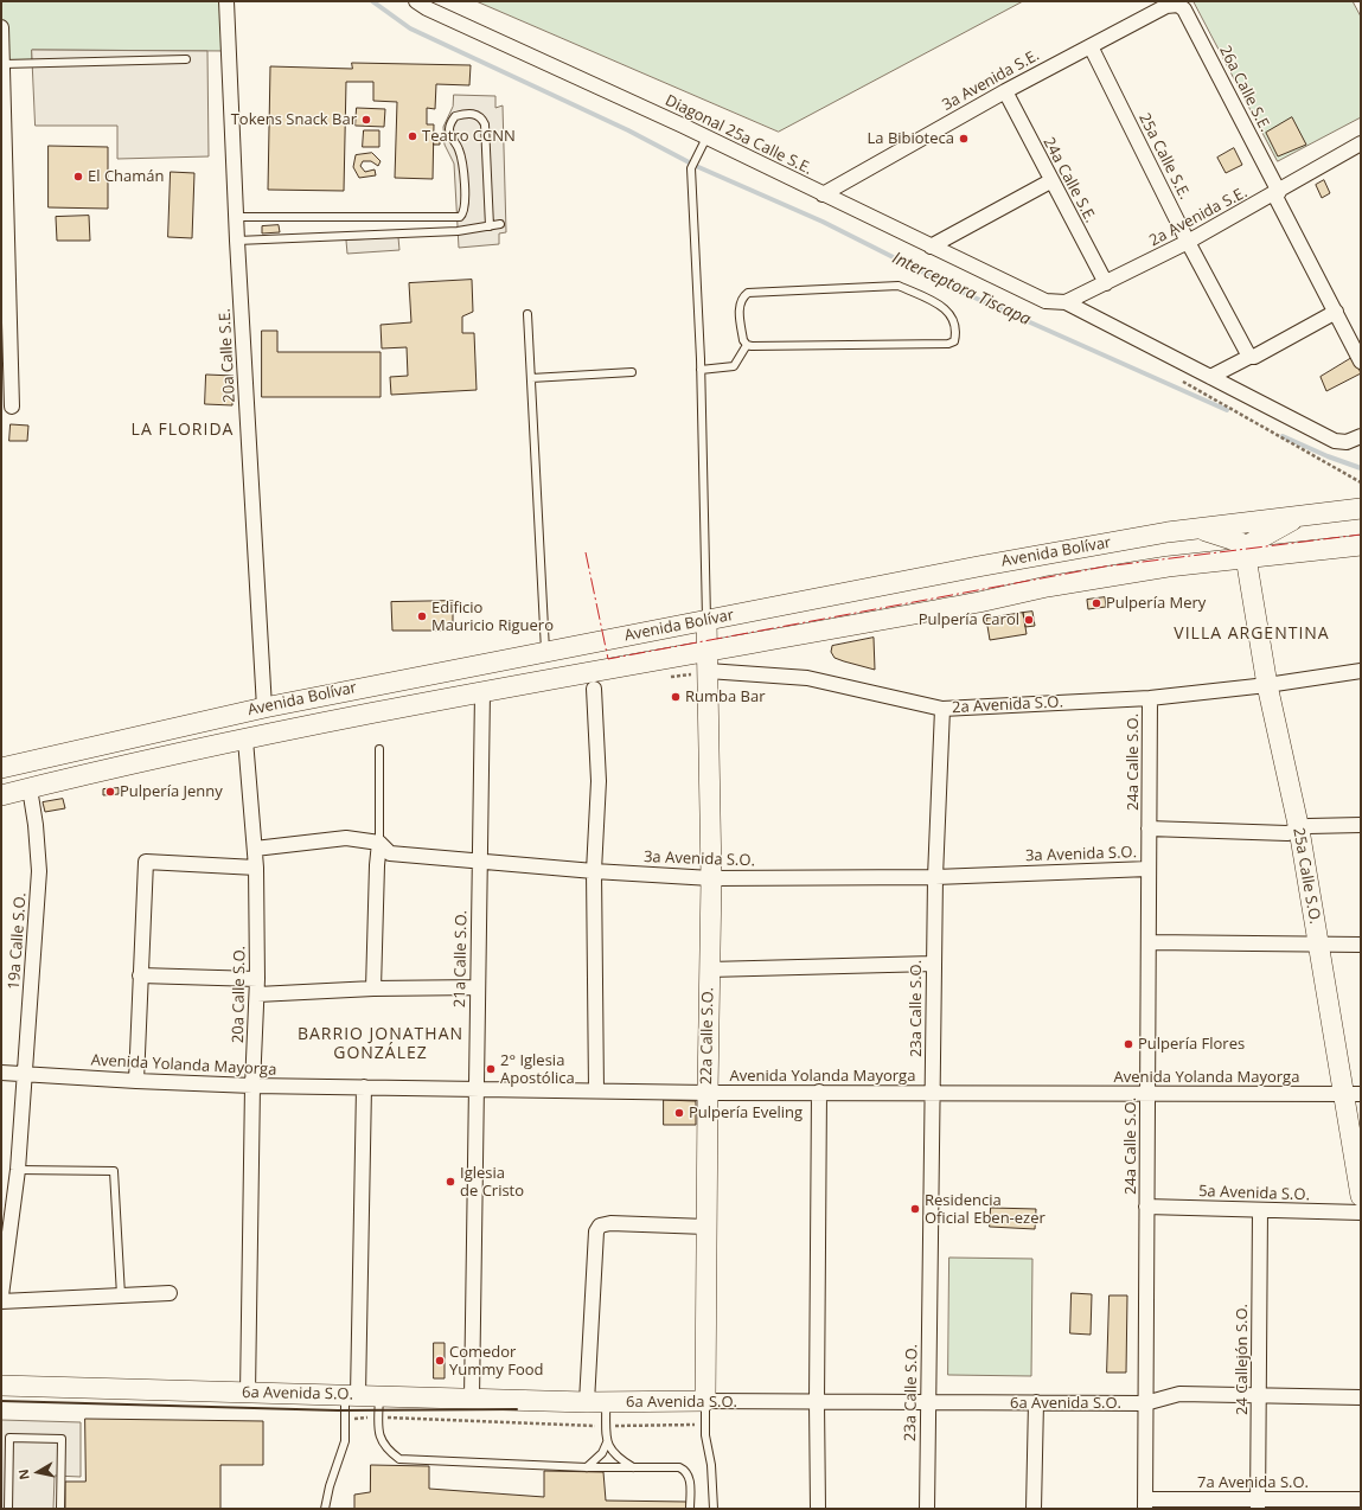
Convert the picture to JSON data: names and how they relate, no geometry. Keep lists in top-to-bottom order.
{
  "streets": {
    "main road": [
      "Avenida Bolívar",
      "25a Calle S.O.",
      "22a Calle S.O.",
      "6a Avenida S.O."
    ],
    "street": [
      "3a Avenida S.E.",
      "26a Calle S.E.",
      "Diagonal 25a Calle S.E.",
      "25a Calle S.E.",
      "24a Calle S.E.",
      "2a Avenida S.E.",
      "20a Calle S.E.",
      "2a Avenida S.O.",
      "24a Calle S.O.",
      "3a Avenida S.O.",
      "19a Calle S.O.",
      "21a Calle S.O.",
      "20a Calle S.O.",
      "23a Calle S.O.",
      "Avenida Yolanda Mayorga",
      "5a Avenida S.O.",
      "24 Callejón S.O.",
      "7a Avenida S.O."
    ]
  },
  "crossings": [
    ["3a Avenida S.E.", "26a Calle S.E."],
    ["3a Avenida S.E.", "Diagonal 25a Calle S.E."],
    ["3a Avenida S.E.", "25a Calle S.E."],
    ["3a Avenida S.E.", "24a Calle S.E."],
    ["26a Calle S.E.", "2a Avenida S.E."],
    ["Diagonal 25a Calle S.E.", "2a Avenida S.E."],
    ["25a Calle S.E.", "2a Avenida S.E."],
    ["24a Calle S.E.", "2a Avenida S.E."],
    ["20a Calle S.E.", "Avenida Bolívar"],
    ["Avenida Bolívar", "2a Avenida S.O."],
    ["Avenida Bolívar", "25a Calle S.O."],
    ["Avenida Bolívar", "19a Calle S.O."],
    ["Avenida Bolívar", "21a Calle S.O."],
    ["Avenida Bolívar", "20a Calle S.O."],
    ["Avenida Bolívar", "22a Calle S.O."],
    ["2a Avenida S.O.", "24a Calle S.O."],
    ["2a Avenida S.O.", "25a Calle S.O."],
    ["2a Avenida S.O.", "23a Calle S.O."],
    ["2a Avenida S.O.", "22a Calle S.O."],
    ["24a Calle S.O.", "3a Avenida S.O."],
    ["24a Calle S.O.", "Avenida Yolanda Mayorga"],
    ["24a Calle S.O.", "5a Avenida S.O."],
    ["24a Calle S.O.", "6a Avenida S.O."],
    ["24a Calle S.O.", "7a Avenida S.O."],
    ["3a Avenida S.O.", "21a Calle S.O."],
    ["3a Avenida S.O.", "20a Calle S.O."],
    ["3a Avenida S.O.", "23a Calle S.O."],
    ["3a Avenida S.O.", "22a Calle S.O."],
    ["25a Calle S.O.", "Avenida Yolanda Mayorga"],
    ["19a Calle S.O.", "Avenida Yolanda Mayorga"],
    ["21a Calle S.O.", "Avenida Yolanda Mayorga"],
    ["21a Calle S.O.", "6a Avenida S.O."],
    ["20a Calle S.O.", "Avenida Yolanda Mayorga"],
    ["20a Calle S.O.", "6a Avenida S.O."],
    ["23a Calle S.O.", "Avenida Yolanda Mayorga"],
    ["23a Calle S.O.", "6a Avenida S.O."],
    ["22a Calle S.O.", "Avenida Yolanda Mayorga"],
    ["22a Calle S.O.", "6a Avenida S.O."],
    ["5a Avenida S.O.", "24 Callejón S.O."],
    ["24 Callejón S.O.", "6a Avenida S.O."],
    ["24 Callejón S.O.", "7a Avenida S.O."]
  ],
  "districts": ["LA FLORIDA", "VILLA ARGENTINA", "BARRIO JONATHAN GONZÁLEZ"],
  "water": ["Interceptora Tiscapa"],
  "places": [
    "Tokens Snack Bar",
    "Teatro CCNN",
    "La Bibioteca",
    "El Chamán",
    "Pulpería Mery",
    "Edificio Mauricio Riguero",
    "Pulpería Carol",
    "Rumba Bar",
    "Pulpería Jenny",
    "Pulpería Flores",
    "2° Iglesia Apostólica",
    "Pulpería Eveling",
    "Iglesia de Cristo",
    "Residencia Oficial Eben-ezer",
    "Comedor Yummy Food"
  ],
  "north": "left"
}
